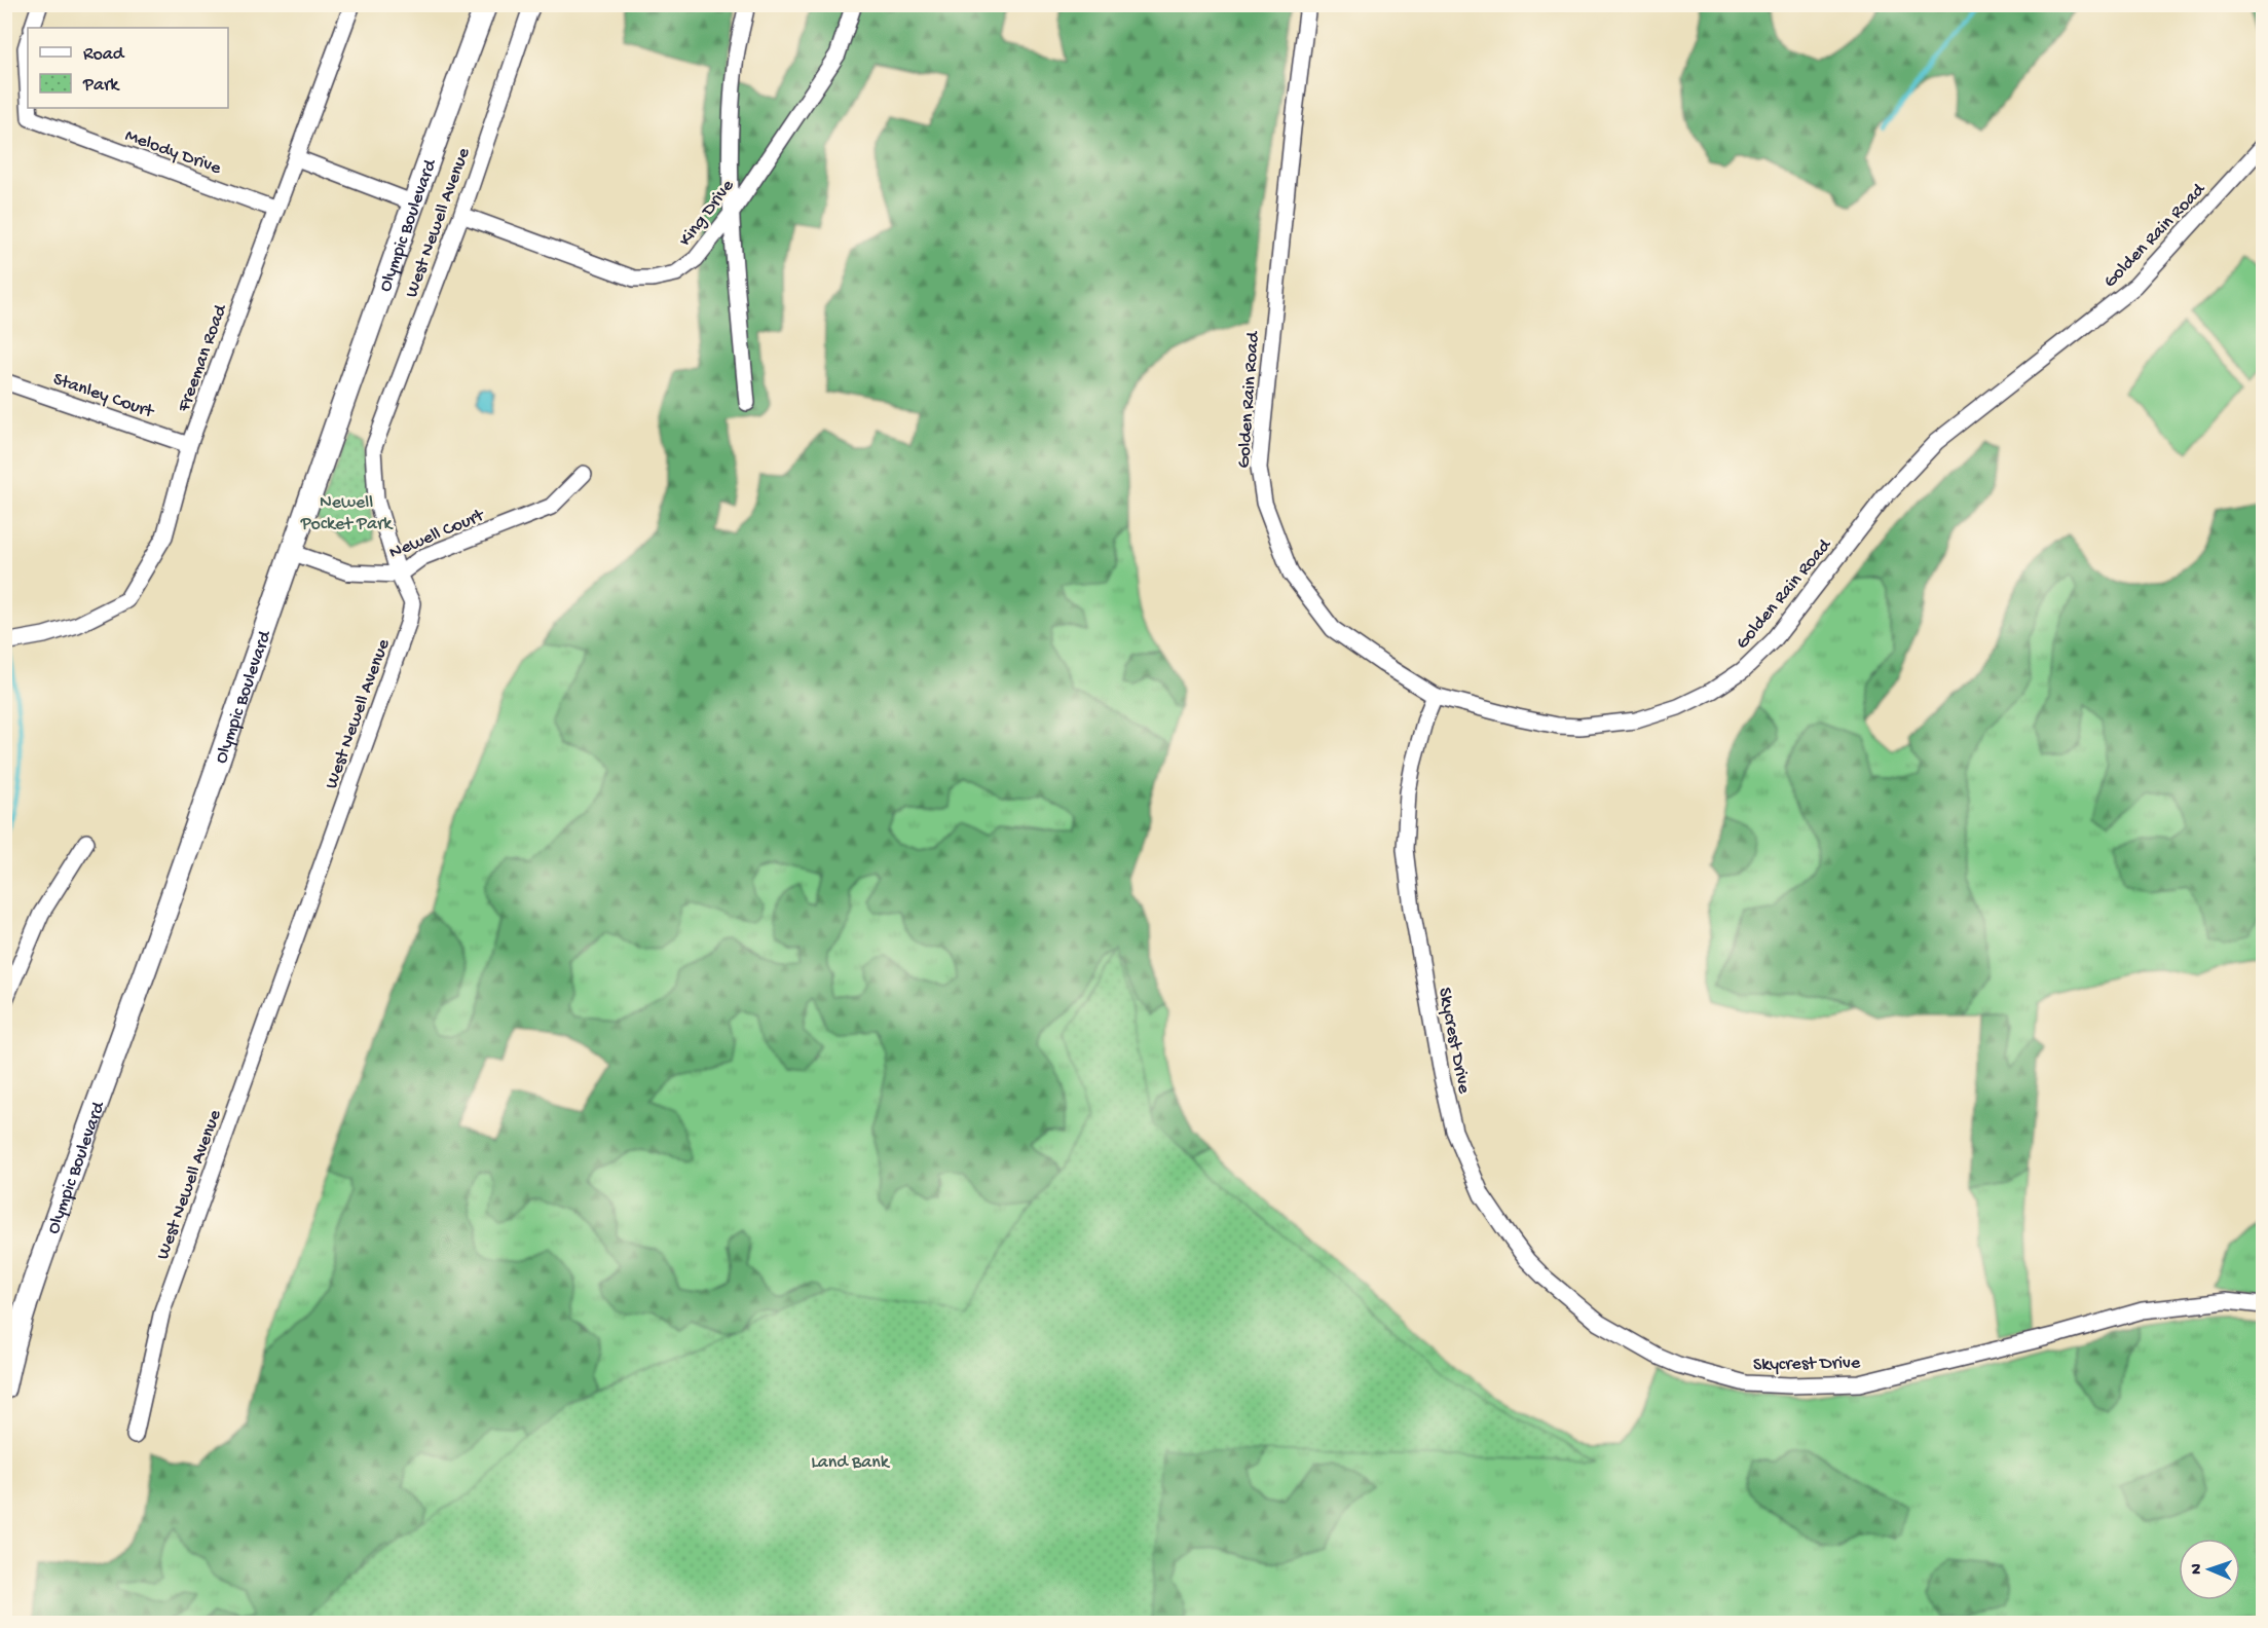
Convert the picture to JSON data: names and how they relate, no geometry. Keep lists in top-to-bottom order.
{
  "streets": {
    "main road": ["Olympic Boulevard"],
    "street": [
      "Melody Drive",
      "King Drive",
      "West Newell Avenue",
      "Golden Rain Road",
      "Freeman Road",
      "Stanley Court",
      "Newell Court",
      "Skycrest Drive"
    ]
  },
  "crossings": [
    ["Melody Drive", "Freeman Road"],
    ["King Drive", "West Newell Avenue"],
    ["West Newell Avenue", "Newell Court"],
    ["Olympic Boulevard", "Newell Court"],
    ["Golden Rain Road", "Skycrest Drive"],
    ["Freeman Road", "Stanley Court"]
  ],
  "parks": ["Newell Pocket Park", "Land Bank"],
  "legend": ["Road", "Park"],
  "north": "left"
}
